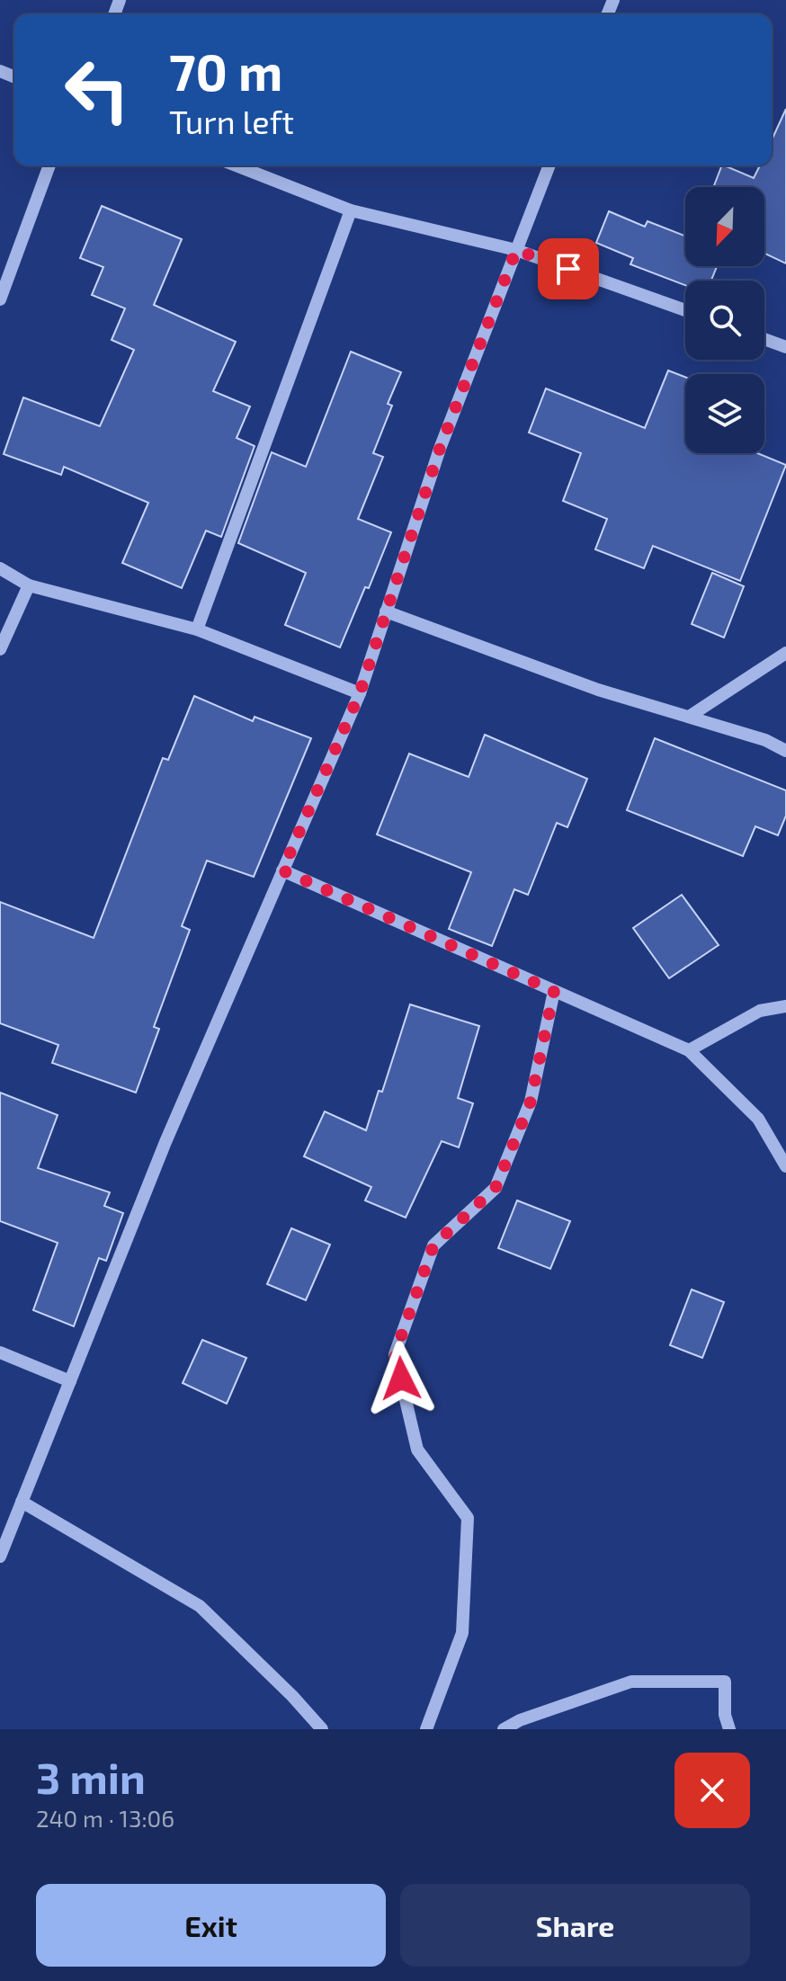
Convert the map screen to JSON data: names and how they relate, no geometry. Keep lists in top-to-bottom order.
{
  "north": "bottom left",
  "page": {
    "turn": ["70 m", "Turn left"],
    "heading": ["3 min", "240 m · 13:06"],
    "buttons": ["Exit", "Share"]
  }
}
